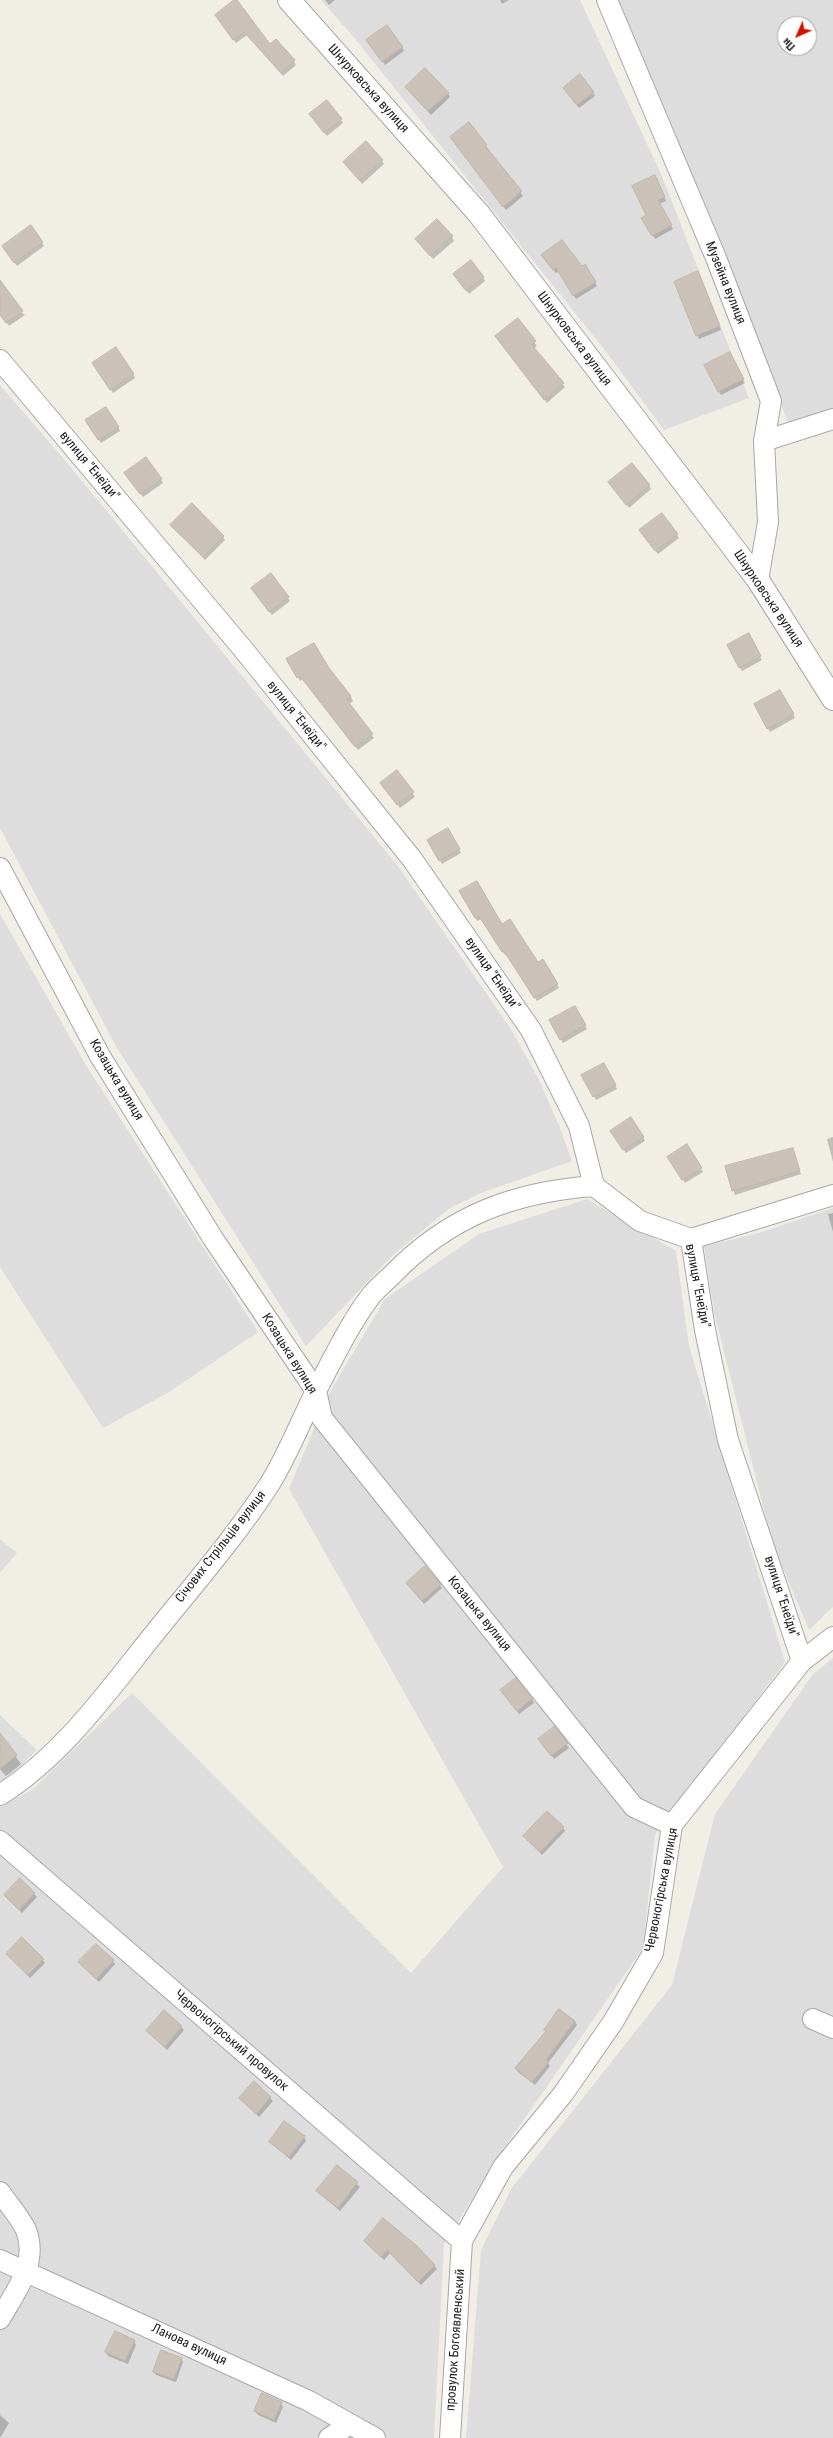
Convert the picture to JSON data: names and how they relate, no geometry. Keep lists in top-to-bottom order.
{
  "streets": {
    "street": [
      "Шнурковська вулиця",
      "Музейна вулиця",
      "вулиця \"Енеїди\"",
      "Козацька вулиця",
      "Січових Стрільців вулиця",
      "Червоногірська вулиця",
      "Червоногірський провулок",
      "провулок Богоявленський",
      "Ланова вулиця"
    ]
  },
  "crossings": [
    ["Шнурковська вулиця", "Музейна вулиця"],
    ["вулиця \"Енеїди\"", "Січових Стрільців вулиця"],
    ["вулиця \"Енеїди\"", "Червоногірська вулиця"],
    ["Козацька вулиця", "Січових Стрільців вулиця"],
    ["Козацька вулиця", "Червоногірська вулиця"],
    ["Червоногірська вулиця", "Червоногірський провулок"],
    ["Червоногірська вулиця", "провулок Богоявленський"],
    ["Червоногірський провулок", "провулок Богоявленський"]
  ],
  "north": "bottom left"
}
